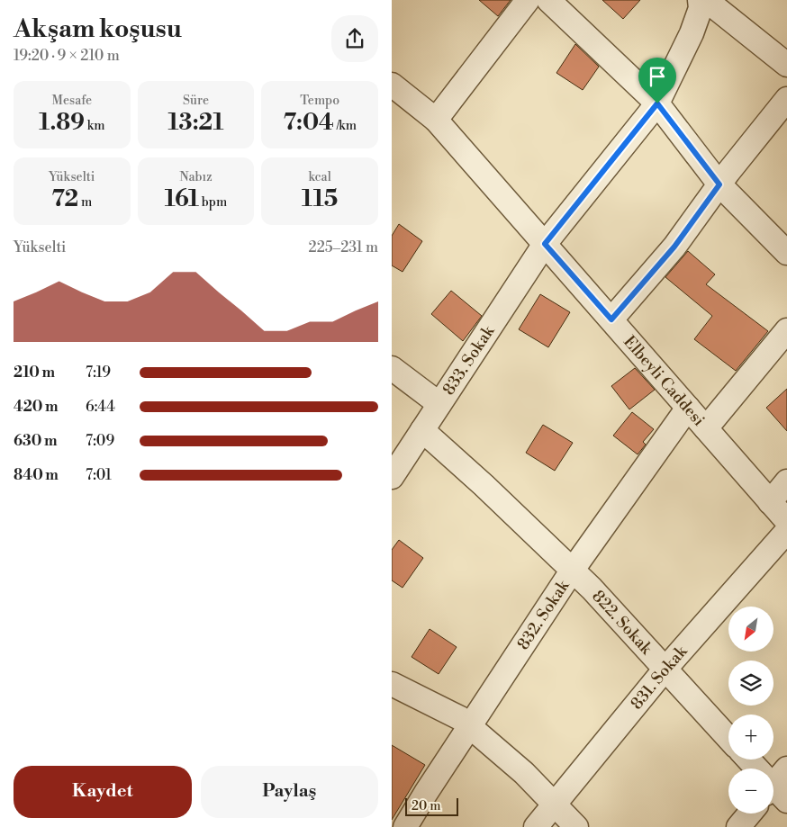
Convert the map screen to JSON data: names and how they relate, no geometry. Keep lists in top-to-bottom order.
{
  "streets": {
    "street": [
      "833. Sokak",
      "Elbeyli Caddesi",
      "832. Sokak",
      "822. Sokak",
      "831. Sokak"
    ]
  },
  "crossings": [
    ["833. Sokak", "Elbeyli Caddesi"],
    ["833. Sokak", "822. Sokak"],
    ["Elbeyli Caddesi", "832. Sokak"],
    ["832. Sokak", "822. Sokak"],
    ["822. Sokak", "831. Sokak"]
  ],
  "scale_bar": "20 m",
  "north": "bottom left",
  "page": {
    "heading": ["Akşam koşusu", "19:20 · 9 × 210 m"],
    "stats": [
      ["Mesafe", "1.89 km"],
      ["Süre", "13:21"],
      ["Tempo", "7:04 /km"],
      ["Yükselti", "72 m"],
      ["Nabız", "161 bpm"],
      ["kcal", "115"]
    ],
    "chart": ["Yükselti", "225–231 m"],
    "list": [
      {
        "name": "210 m",
        "note": "7:19"
      },
      {
        "name": "420 m",
        "note": "6:44"
      },
      {
        "name": "630 m",
        "note": "7:09"
      },
      {
        "name": "840 m",
        "note": "7:01"
      }
    ],
    "map_buttons": ["+", "−"],
    "buttons": ["Kaydet", "Paylaş"],
    "scale": "20 m"
  }
}
